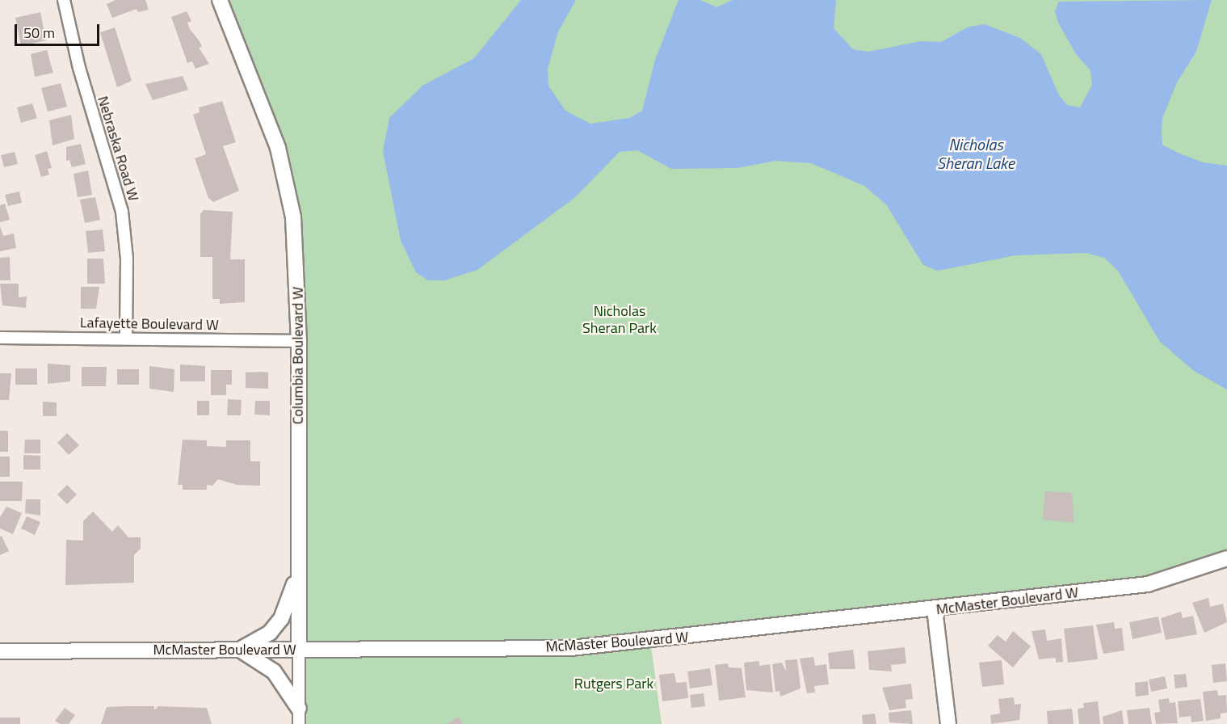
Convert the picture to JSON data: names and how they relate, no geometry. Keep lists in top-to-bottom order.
{
  "streets": {
    "street": [
      "Nebraska Road W",
      "Lafayette Boulevard W",
      "Columbia Boulevard W",
      "McMaster Boulevard W"
    ]
  },
  "crossings": [
    ["Nebraska Road W", "Lafayette Boulevard W"],
    ["Lafayette Boulevard W", "Columbia Boulevard W"],
    ["Columbia Boulevard W", "McMaster Boulevard W"]
  ],
  "water": ["Nicholas Sheran Lake"],
  "parks": ["Nicholas Sheran Park", "Rutgers Park"],
  "scale_bar": "50 m"
}
